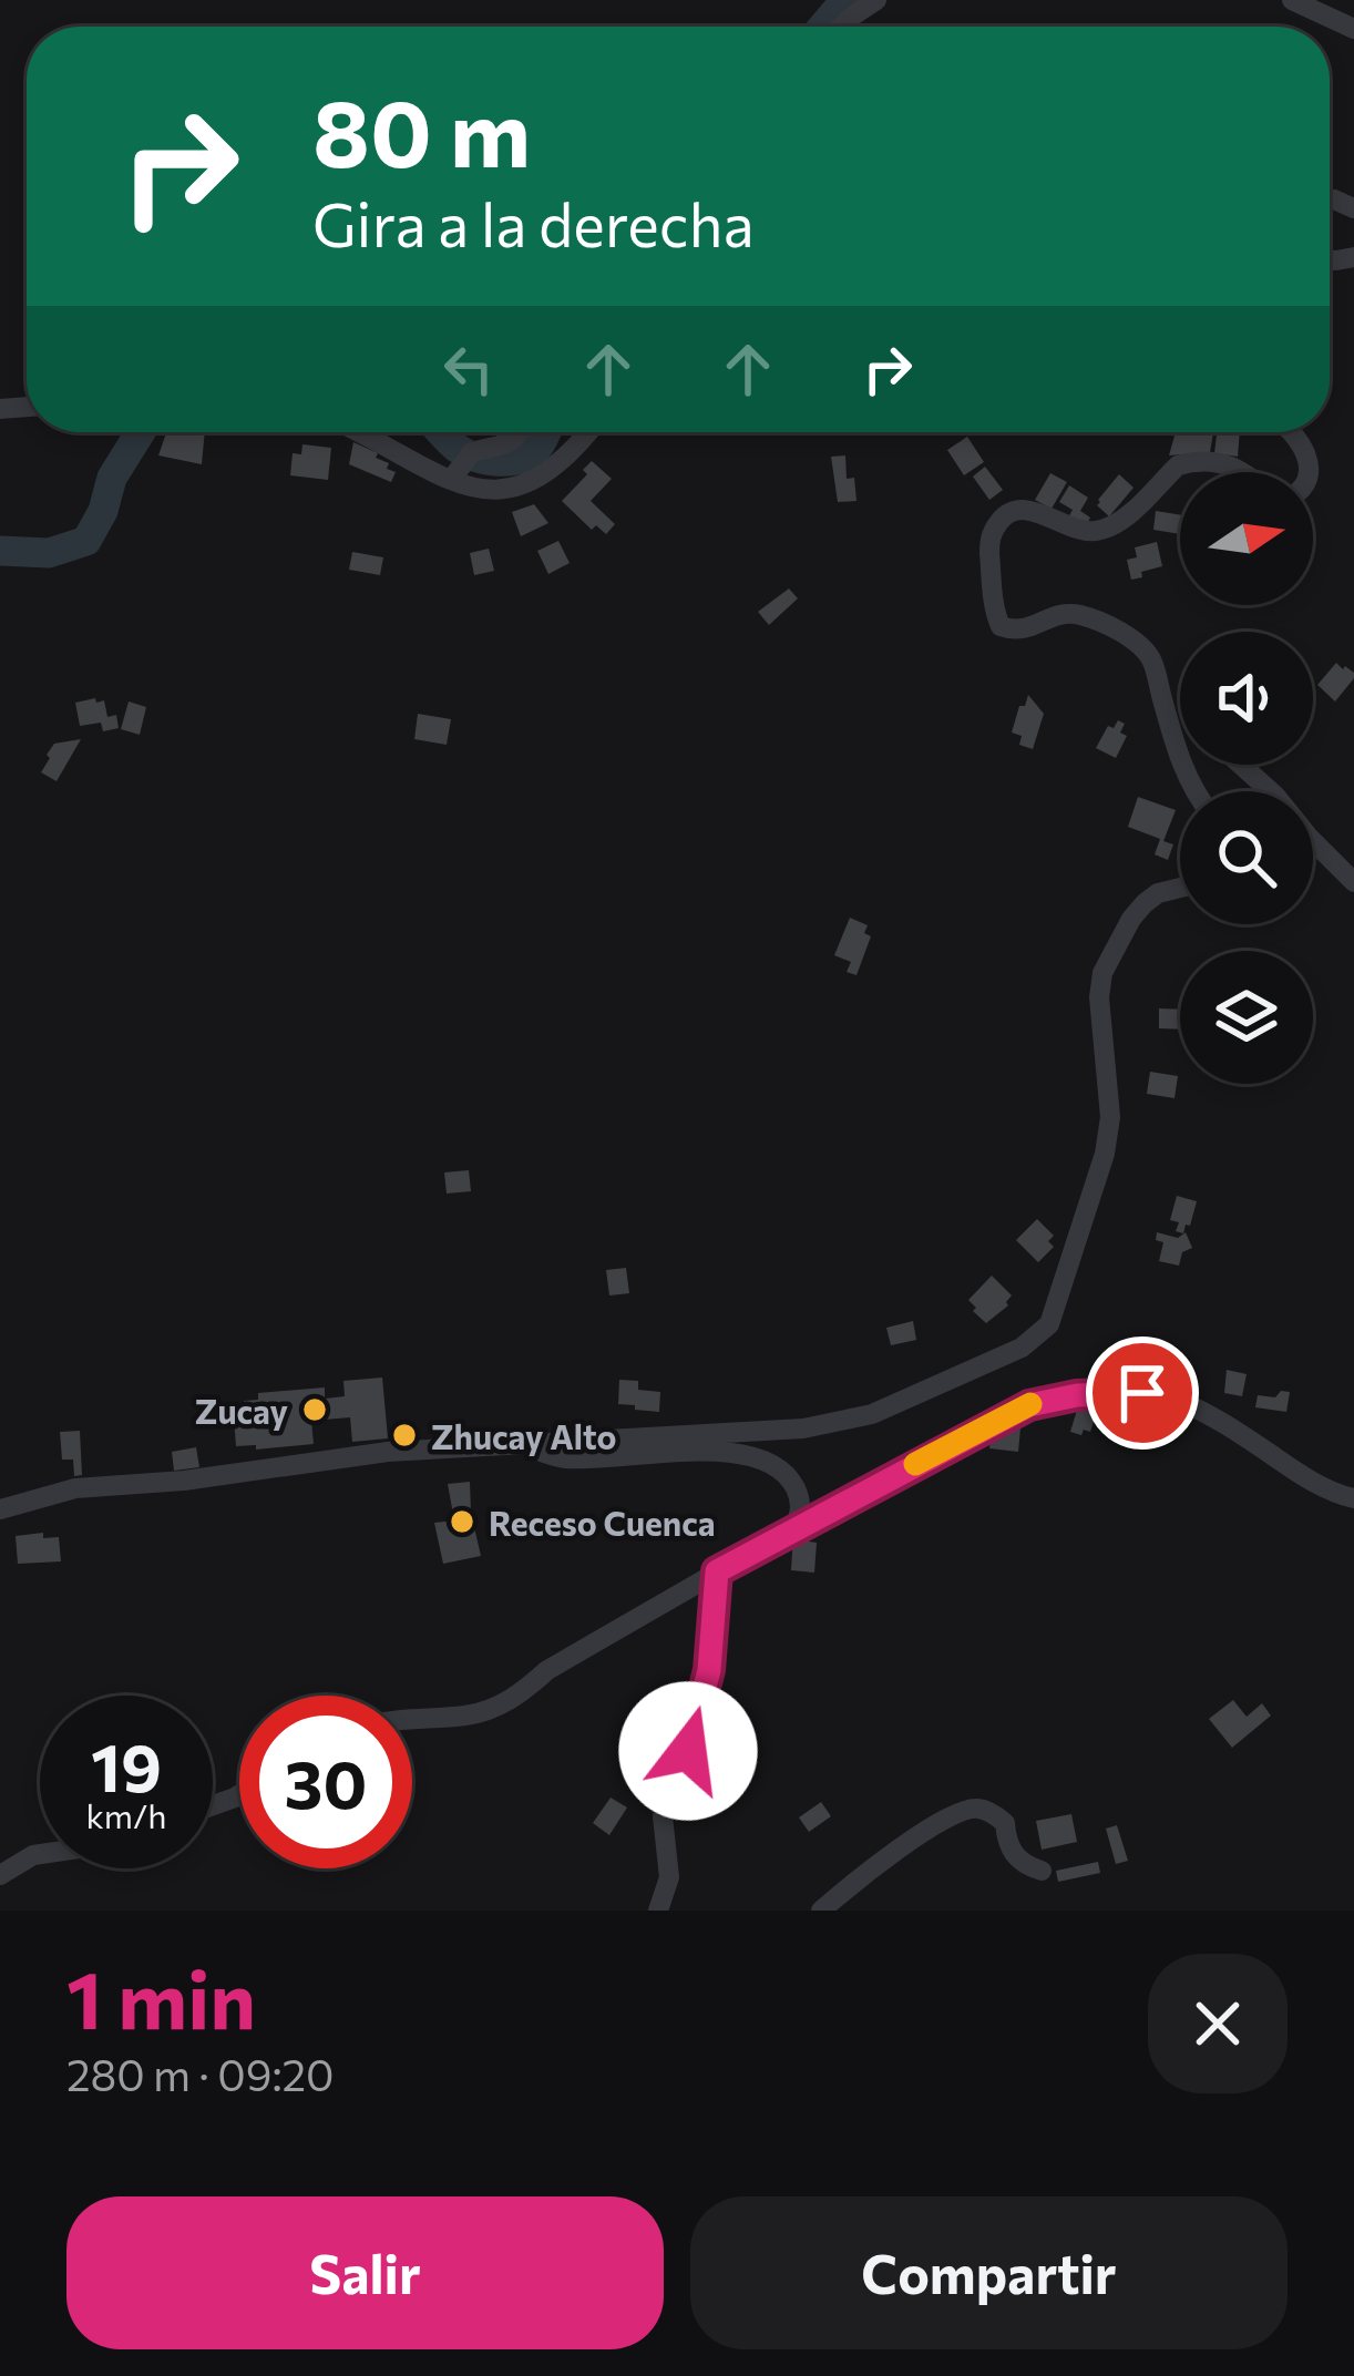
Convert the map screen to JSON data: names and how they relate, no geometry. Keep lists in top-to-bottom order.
{
  "places": ["Zucay", "Zhucay Alto", "Receso Cuenca"],
  "north": "right",
  "page": {
    "turn": ["80 m", "Gira a la derecha"],
    "speed": "19 km/h",
    "limit": "30",
    "heading": ["1 min", "280 m · 09:20"],
    "buttons": ["Salir", "Compartir"]
  }
}
